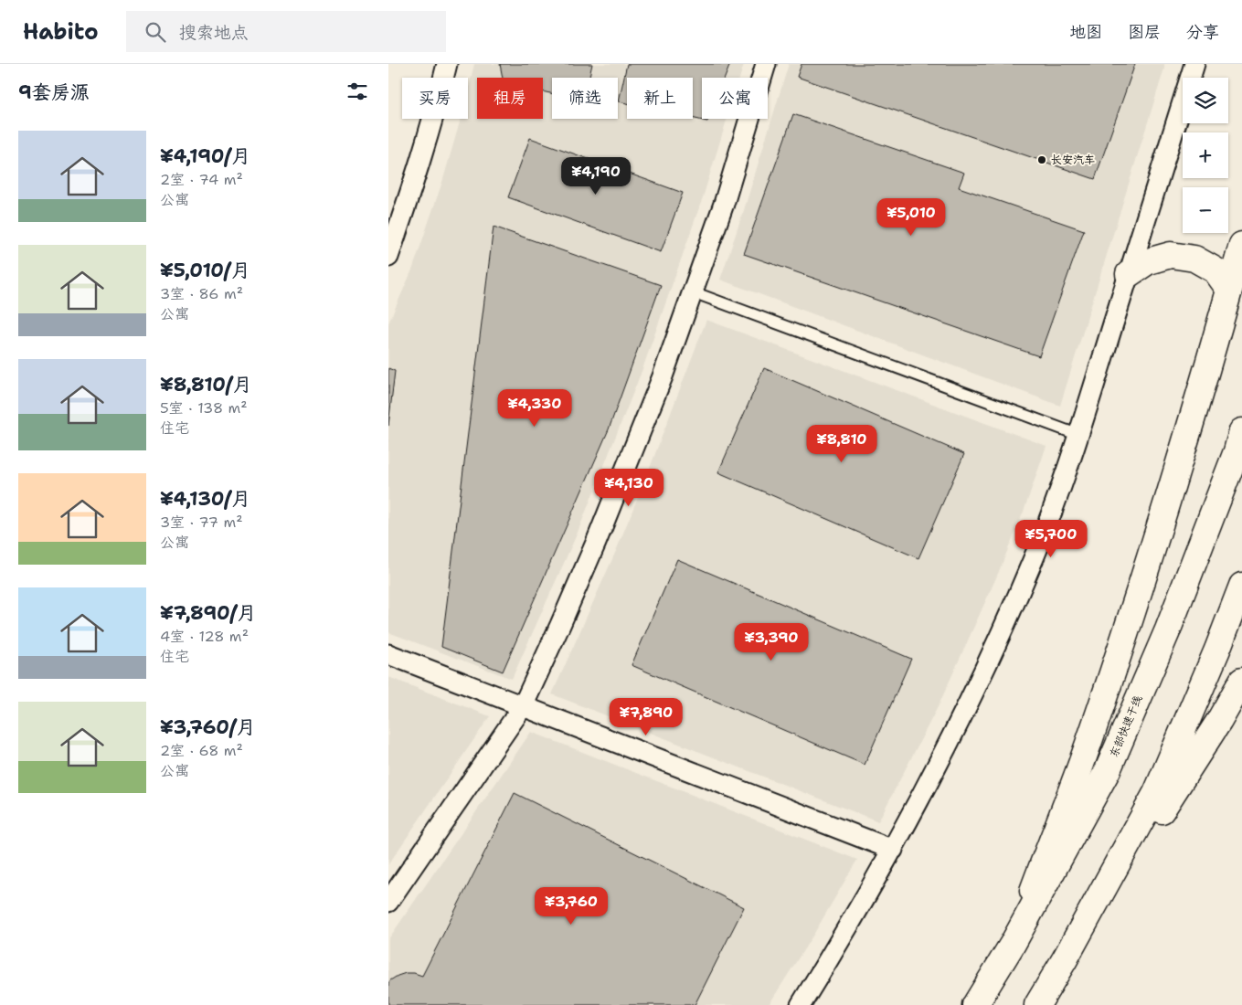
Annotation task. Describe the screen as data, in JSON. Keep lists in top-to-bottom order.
{
  "streets": {
    "main road": ["东部快速干线"]
  },
  "places": ["长安汽车"],
  "page": {
    "header": "Habito",
    "search": "搜索地点",
    "nav": ["地图", "图层", "分享"],
    "heading": "9套房源",
    "map_buttons": ["+", "−"],
    "chip": [
      "买房",
      "租房",
      "筛选",
      "新上",
      "公寓"
    ],
    "list": [
      {
        "name": "¥4,190/月",
        "note": "2室 · 74 m² · 公寓"
      },
      {
        "name": "¥5,010/月",
        "note": "3室 · 86 m² · 公寓"
      },
      {
        "name": "¥8,810/月",
        "note": "5室 · 138 m² · 住宅"
      },
      {
        "name": "¥4,130/月",
        "note": "3室 · 77 m² · 公寓"
      },
      {
        "name": "¥7,890/月",
        "note": "4室 · 128 m² · 住宅"
      },
      {
        "name": "¥3,760/月",
        "note": "2室 · 68 m² · 公寓"
      }
    ],
    "price": [
      "¥4,190",
      "¥5,010",
      "¥4,330",
      "¥8,810",
      "¥4,130",
      "¥5,700",
      "¥3,390",
      "¥7,890",
      "¥3,760"
    ]
  }
}
